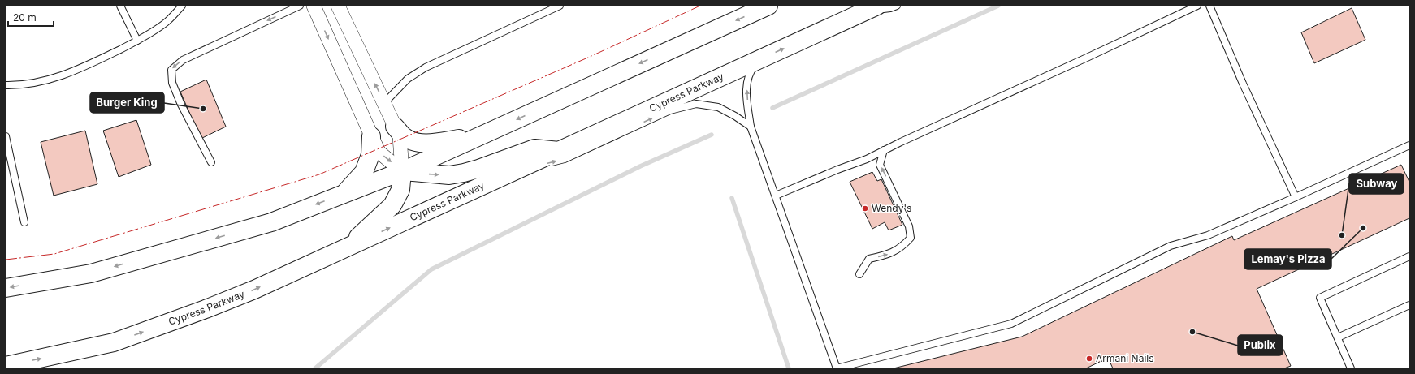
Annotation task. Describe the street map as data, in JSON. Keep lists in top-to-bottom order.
{
  "streets": {
    "main road": ["Cypress Parkway"]
  },
  "places": [
    "Burger King",
    "Wendy's",
    "Lemay's Pizza",
    "Subway",
    "Publix",
    "Armani Nails"
  ],
  "scale_bar": "20 m"
}
